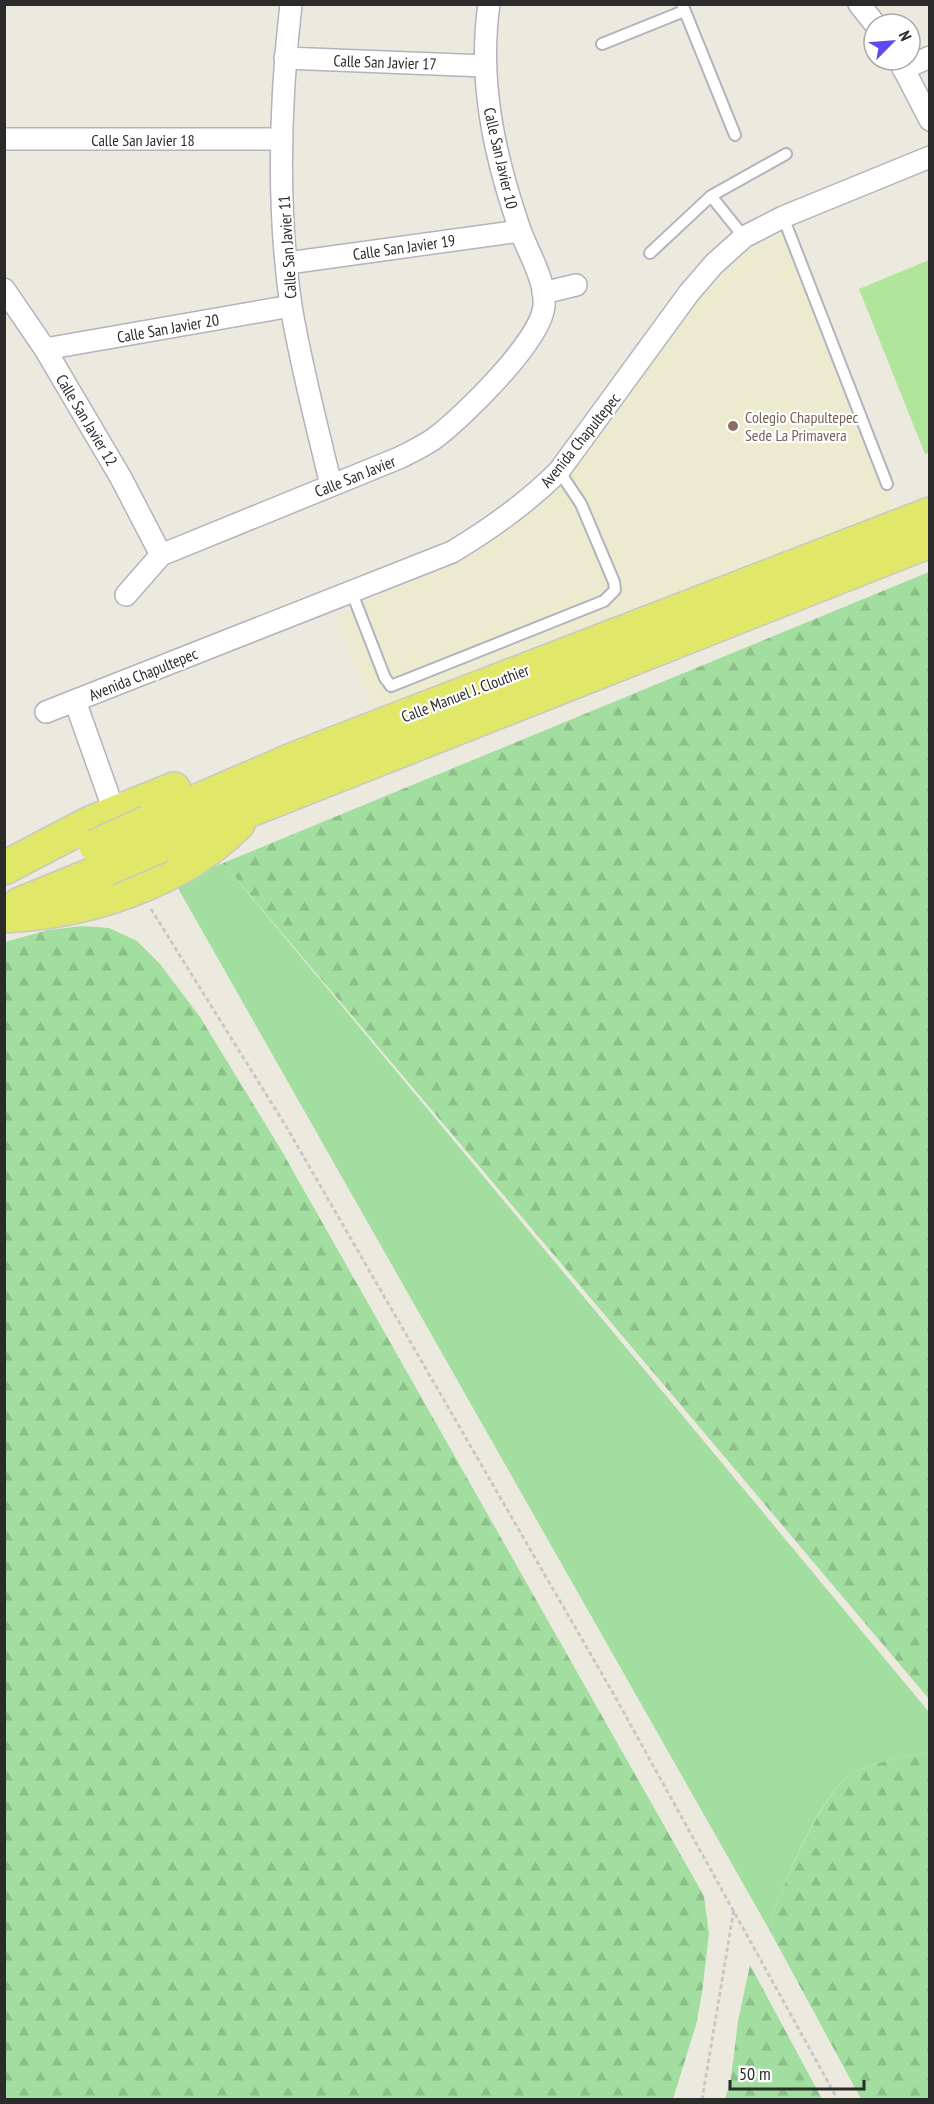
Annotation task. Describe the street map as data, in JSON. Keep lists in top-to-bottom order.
{
  "streets": {
    "main road": ["Calle Manuel J. Clouthier"],
    "street": [
      "Calle San Javier 17",
      "Calle San Javier 18",
      "Calle San Javier 10",
      "Calle San Javier 11",
      "Calle San Javier 19",
      "Calle San Javier 20",
      "Calle San Javier 12",
      "Avenida Chapultepec",
      "Calle San Javier"
    ]
  },
  "crossings": [
    ["Calle San Javier 17", "Calle San Javier 10"],
    ["Calle San Javier 17", "Calle San Javier 11"],
    ["Calle San Javier 18", "Calle San Javier 11"],
    ["Calle San Javier 10", "Calle San Javier 19"],
    ["Calle San Javier 10", "Calle San Javier"],
    ["Calle San Javier 11", "Calle San Javier 19"],
    ["Calle San Javier 11", "Calle San Javier 20"],
    ["Calle San Javier 11", "Calle San Javier"],
    ["Calle San Javier 20", "Calle San Javier 12"],
    ["Calle San Javier 12", "Calle San Javier"]
  ],
  "places": ["Colegio Chapultepec Sede La Primavera"],
  "scale_bar": "50 m",
  "north": "top right"
}
